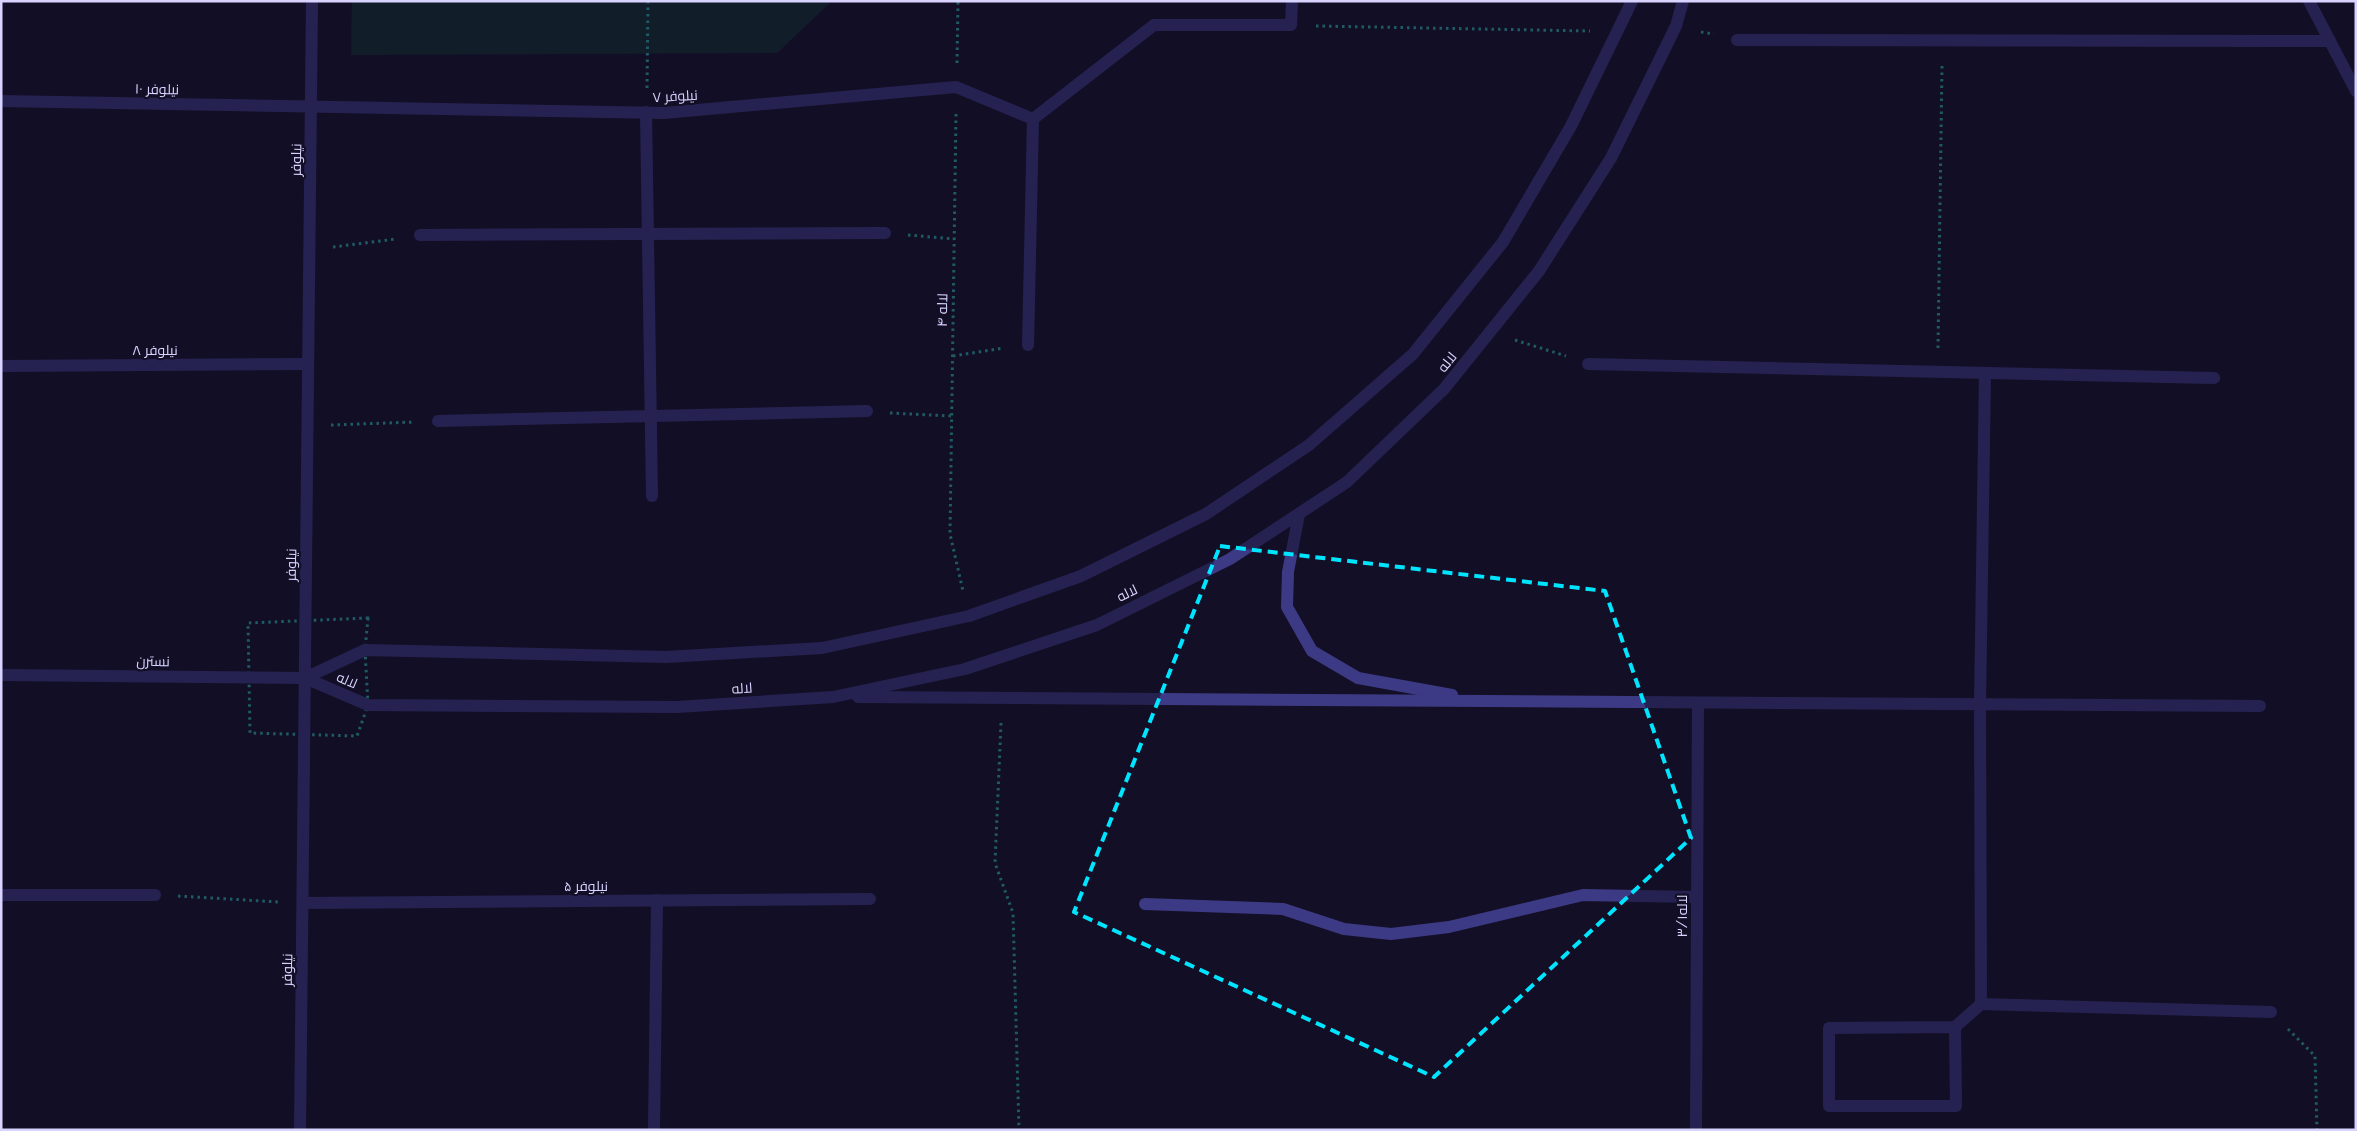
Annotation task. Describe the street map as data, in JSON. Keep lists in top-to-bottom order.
{
  "streets": {
    "street": [
      "نیلوفر ۱۰",
      "نیلوفر ۷",
      "نیلوفر",
      "نیلوفر ۸",
      "لاله",
      "نسترن",
      "نیلوفر ۵",
      "لاله۳/۱"
    ],
    "path": ["لاله ۴"]
  },
  "crossings": [
    ["نیلوفر ۱۰", "نیلوفر ۷"],
    ["نیلوفر ۱۰", "نیلوفر"],
    ["نیلوفر ۷", "نیلوفر"],
    ["نیلوفر ۷", "لاله ۴"],
    ["نیلوفر", "نیلوفر ۸"],
    ["نیلوفر", "لاله"],
    ["نیلوفر", "نسترن"],
    ["نیلوفر", "نیلوفر ۵"],
    ["لاله ۴", "لاله"],
    ["لاله", "نسترن"]
  ]
}
